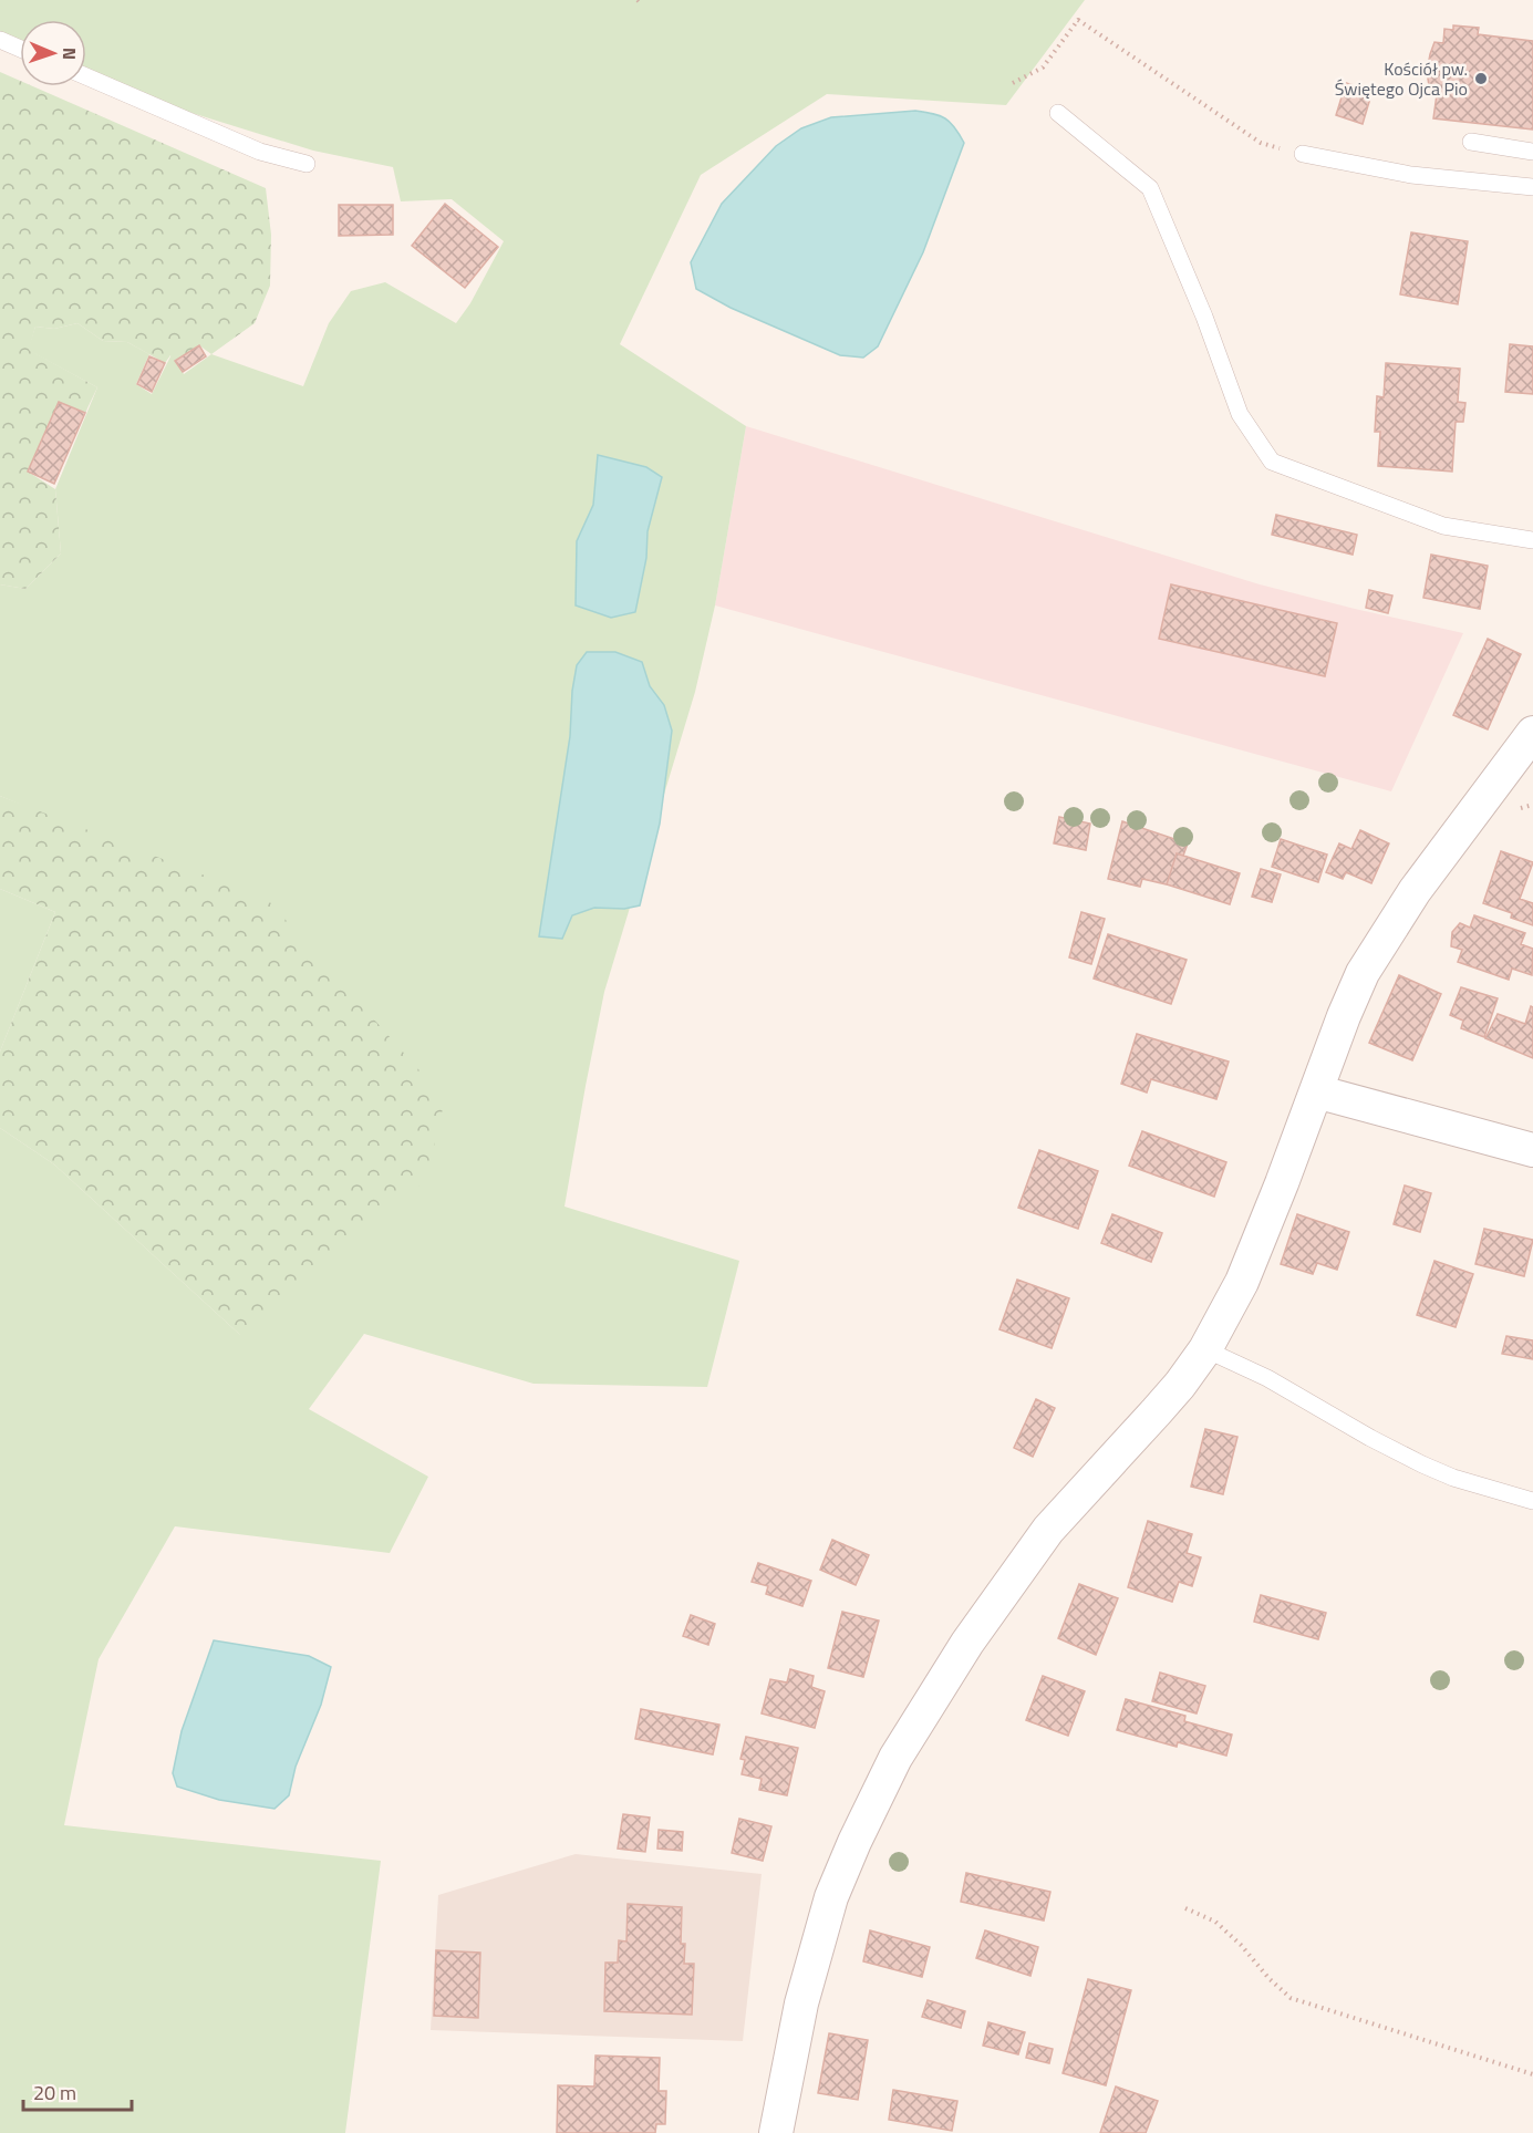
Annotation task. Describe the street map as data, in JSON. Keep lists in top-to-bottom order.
{
  "places": ["Kościół pw. Świętego Ojca Pio"],
  "scale_bar": "20 m",
  "north": "right"
}
